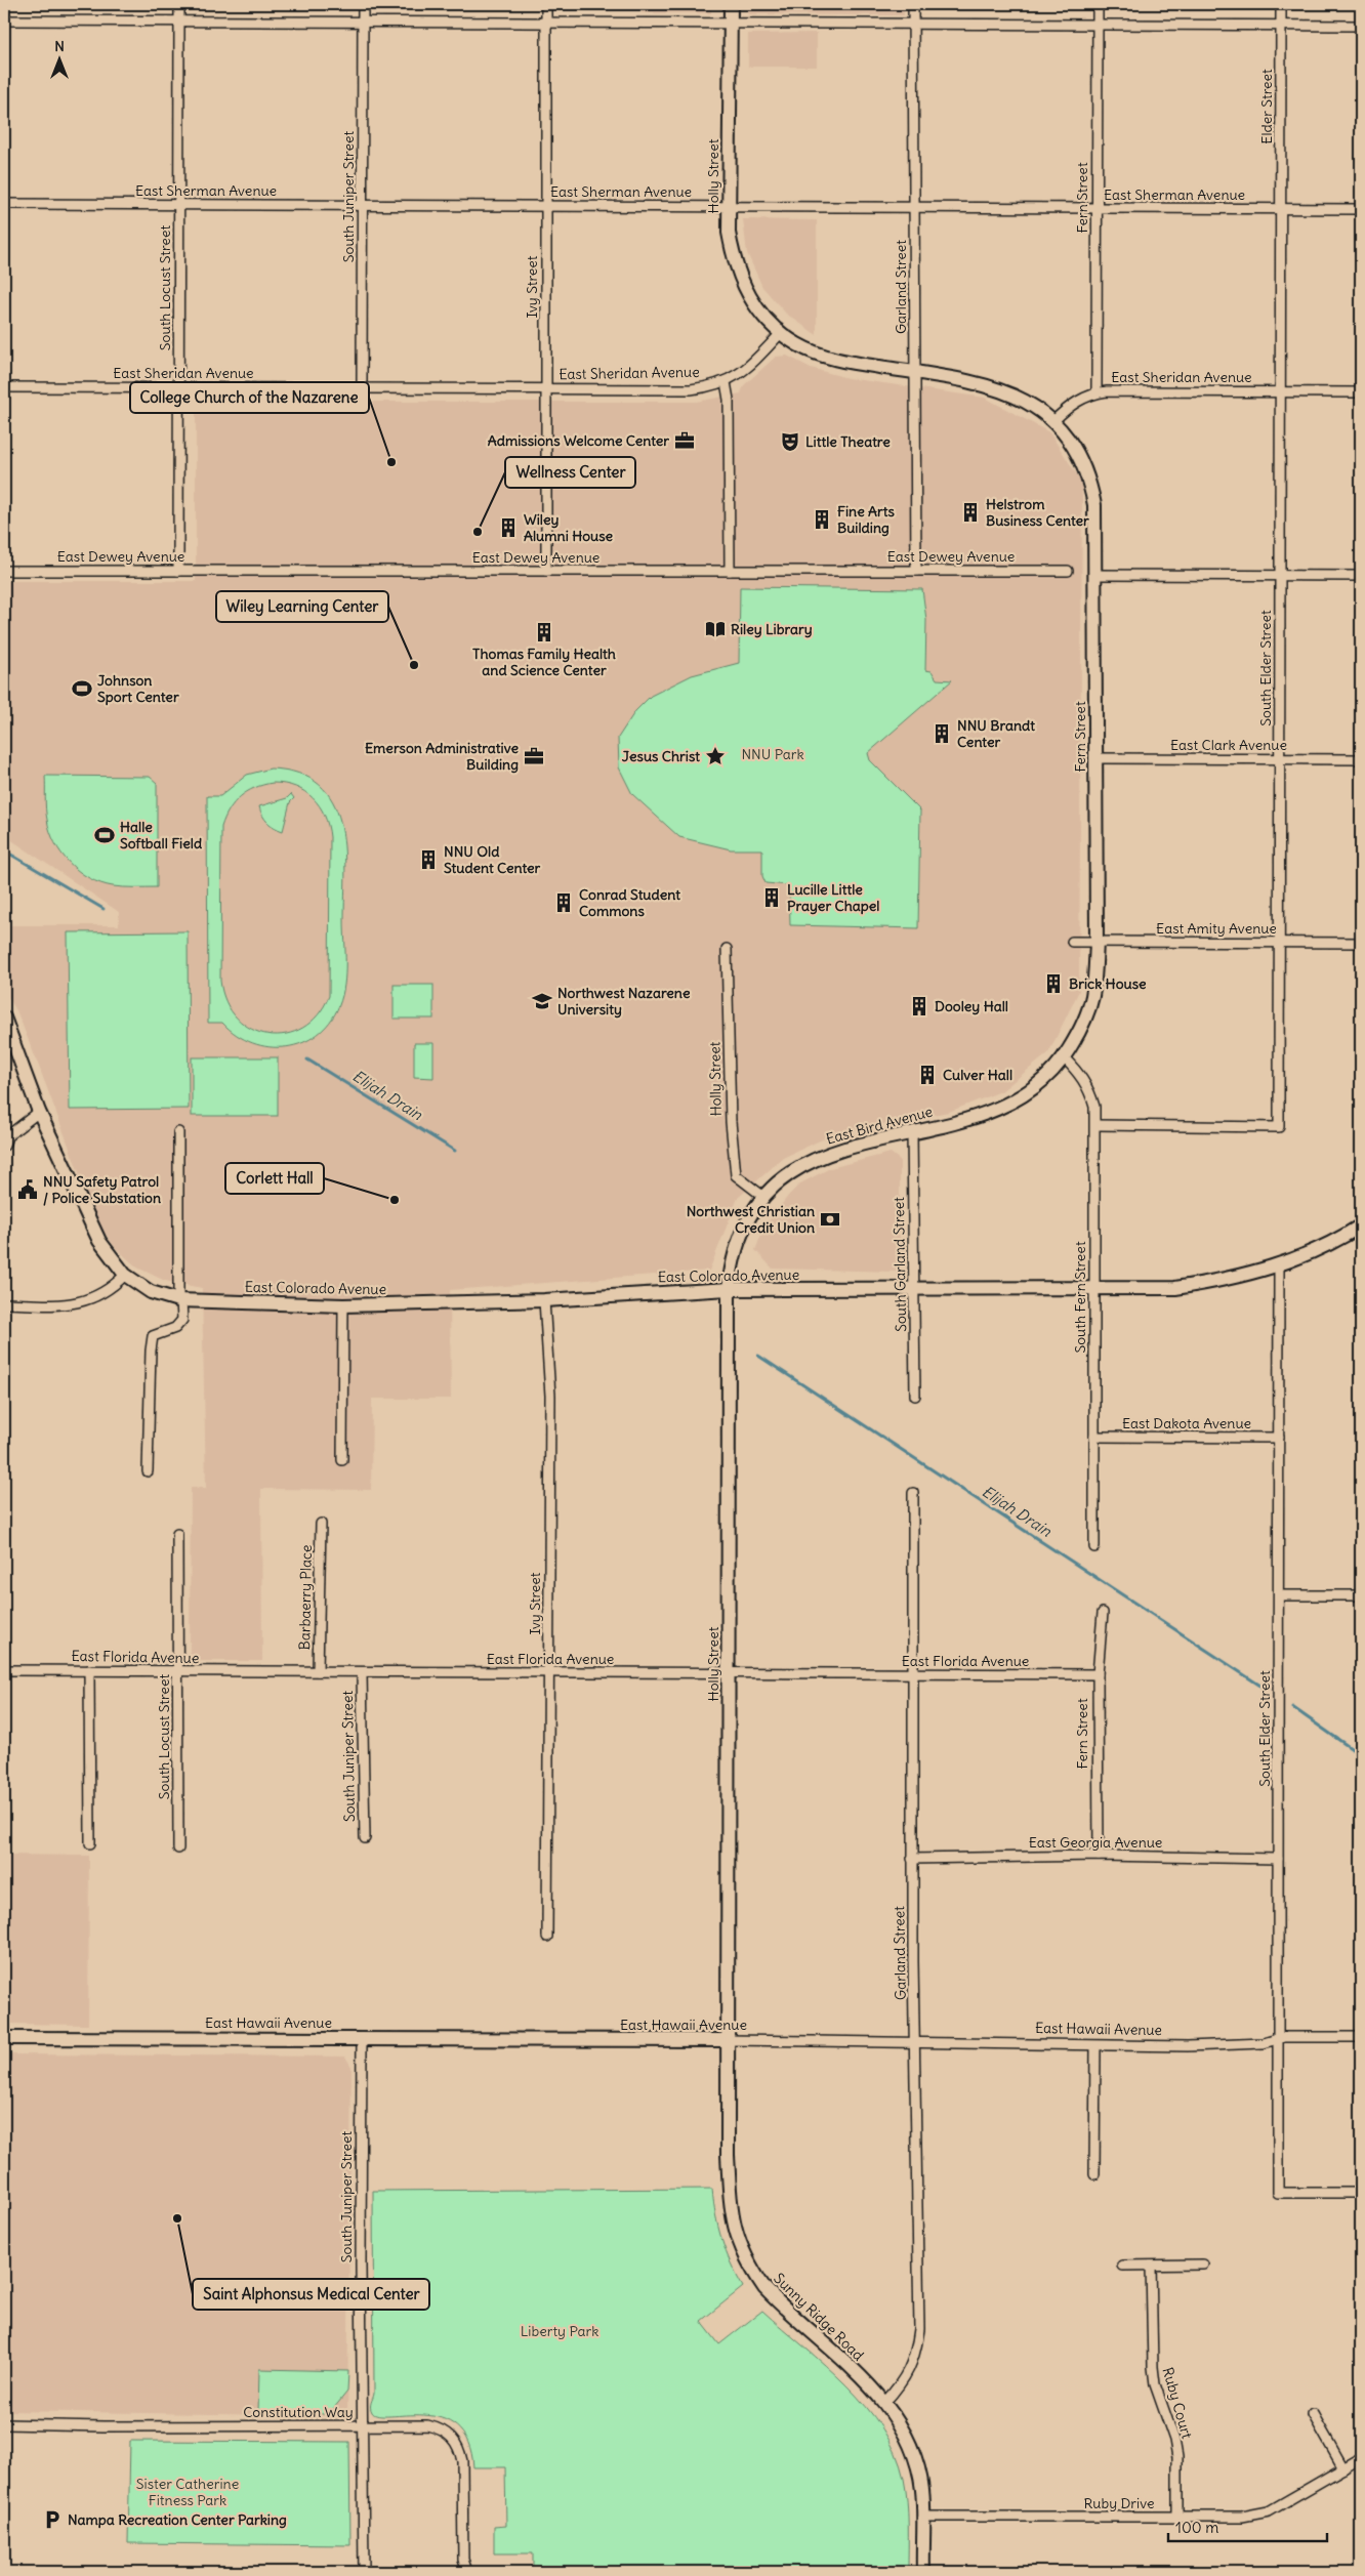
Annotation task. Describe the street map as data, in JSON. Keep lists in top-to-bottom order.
{
  "streets": {
    "street": [
      "Elder Street",
      "Holly Street",
      "East Sherman Avenue",
      "South Juniper Street",
      "Fern Street",
      "Ivy Street",
      "Garland Street",
      "South Locust Street",
      "East Sheridan Avenue",
      "East Dewey Avenue",
      "South Elder Street",
      "East Clark Avenue",
      "East Amity Avenue",
      "East Bird Avenue",
      "South Garland Street",
      "East Colorado Avenue",
      "South Fern Street",
      "East Dakota Avenue",
      "Barbaerry Place",
      "East Florida Avenue",
      "East Georgia Avenue",
      "East Hawaii Avenue",
      "Sunny Ridge Road",
      "Ruby Court",
      "Constitution Way",
      "Ruby Drive"
    ]
  },
  "crossings": [
    ["Elder Street", "East Sherman Avenue"],
    ["Elder Street", "South Elder Street"],
    ["Holly Street", "East Sherman Avenue"],
    ["Holly Street", "East Sheridan Avenue"],
    ["Holly Street", "East Bird Avenue"],
    ["Holly Street", "East Colorado Avenue"],
    ["Holly Street", "East Florida Avenue"],
    ["Holly Street", "East Hawaii Avenue"],
    ["Holly Street", "Sunny Ridge Road"],
    ["East Sherman Avenue", "South Juniper Street"],
    ["East Sherman Avenue", "Fern Street"],
    ["East Sherman Avenue", "Ivy Street"],
    ["East Sherman Avenue", "Garland Street"],
    ["East Sherman Avenue", "South Locust Street"],
    ["East Sherman Avenue", "South Elder Street"],
    ["South Juniper Street", "East Sheridan Avenue"],
    ["South Juniper Street", "East Florida Avenue"],
    ["South Juniper Street", "East Hawaii Avenue"],
    ["South Juniper Street", "Constitution Way"],
    ["Fern Street", "East Sheridan Avenue"],
    ["Fern Street", "East Clark Avenue"],
    ["Fern Street", "East Amity Avenue"],
    ["Fern Street", "East Bird Avenue"],
    ["Fern Street", "South Fern Street"],
    ["Fern Street", "East Florida Avenue"],
    ["Fern Street", "East Georgia Avenue"],
    ["Ivy Street", "East Sheridan Avenue"],
    ["Ivy Street", "East Dewey Avenue"],
    ["Ivy Street", "East Colorado Avenue"],
    ["Ivy Street", "East Florida Avenue"],
    ["Garland Street", "East Dewey Avenue"],
    ["Garland Street", "East Florida Avenue"],
    ["Garland Street", "East Georgia Avenue"],
    ["Garland Street", "East Hawaii Avenue"],
    ["Garland Street", "Sunny Ridge Road"],
    ["South Locust Street", "East Sheridan Avenue"],
    ["South Locust Street", "East Dewey Avenue"],
    ["South Locust Street", "East Florida Avenue"],
    ["East Sheridan Avenue", "South Elder Street"],
    ["South Elder Street", "East Clark Avenue"],
    ["South Elder Street", "East Amity Avenue"],
    ["South Elder Street", "East Colorado Avenue"],
    ["South Elder Street", "South Fern Street"],
    ["South Elder Street", "East Dakota Avenue"],
    ["South Elder Street", "East Georgia Avenue"],
    ["South Elder Street", "East Hawaii Avenue"],
    ["East Bird Avenue", "South Garland Street"],
    ["East Bird Avenue", "East Colorado Avenue"],
    ["East Bird Avenue", "South Fern Street"],
    ["South Garland Street", "East Colorado Avenue"],
    ["East Colorado Avenue", "South Fern Street"],
    ["South Fern Street", "East Dakota Avenue"],
    ["Barbaerry Place", "East Florida Avenue"],
    ["East Hawaii Avenue", "Sunny Ridge Road"],
    ["Sunny Ridge Road", "Ruby Drive"],
    ["Ruby Court", "Ruby Drive"]
  ],
  "water": ["Elijah Drain"],
  "parks": ["NNU Park", "Liberty Park", "Sister Catherine Fitness Park"],
  "places": {
    "office": ["Admissions Welcome Center", "Emerson Administrative Building"],
    "theatre": ["Little Theatre"],
    "other": [
      "College Church of the Nazarene",
      "Wellness Center",
      "Wiley Learning Center",
      "Corlett Hall",
      "Saint Alphonsus Medical Center"
    ],
    "building": [
      "Helstrom Business Center",
      "Fine Arts Building",
      "Wiley Alumni House",
      "Thomas Family Health and Science Center",
      "NNU Brandt Center",
      "NNU Old Student Center",
      "Lucille Little Prayer Chapel",
      "Conrad Student Commons",
      "Brick House",
      "Dooley Hall",
      "Culver Hall"
    ],
    "library": ["Riley Library"],
    "sports": ["Johnson Sport Center", "Halle Softball Field"],
    "place": ["Jesus Christ"],
    "school or university": ["Northwest Nazarene University"],
    "public building": ["NNU Safety Patrol / Police Substation"],
    "bank": ["Northwest Christian Credit Union"],
    "parking": ["Nampa Recreation Center Parking"]
  },
  "scale_bar": "100 m",
  "north": "top"
}
